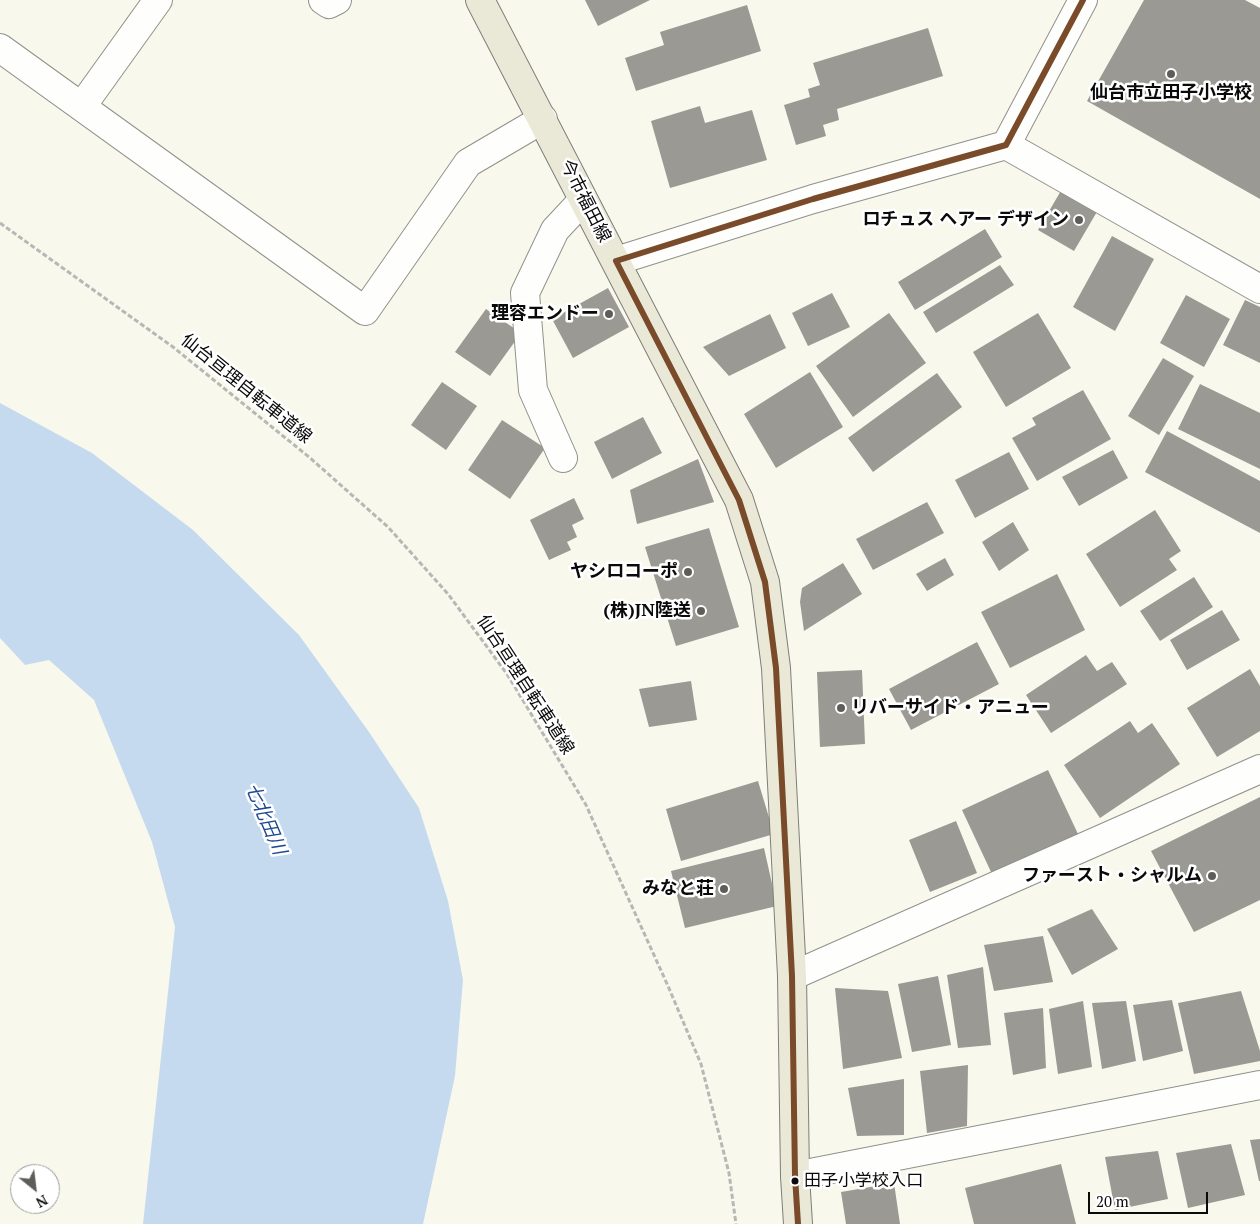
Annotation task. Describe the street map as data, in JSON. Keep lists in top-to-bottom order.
{
  "streets": {
    "main road": ["今市福田線"],
    "path": ["仙台亘理自転車道線"]
  },
  "water": ["七北田川"],
  "places": [
    "仙台市立田子小学校",
    "ロチュス ヘアー デザイン",
    "理容エンドー",
    "ヤシロコーポ",
    "(株)JN陸送",
    "リバーサイド・アニュー",
    "ファースト・シャルム",
    "みなと荘",
    "田子小学校入口"
  ],
  "scale_bar": "20 m",
  "north": "bottom right"
}
